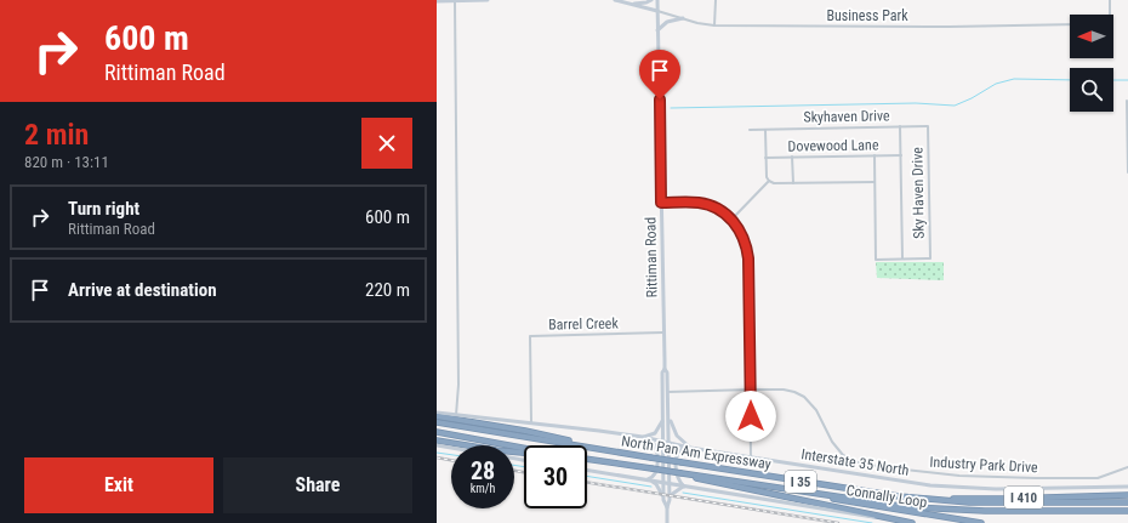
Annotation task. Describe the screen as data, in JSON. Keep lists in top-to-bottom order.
{
  "streets": {
    "highway": [
      "North Pan Am Expressway",
      "I 35",
      "Connally Loop",
      "I 410"
    ],
    "main road": ["Rittiman Road", "Interstate 35 North"],
    "street": [
      "Business Park",
      "Skyhaven Drive",
      "Dovewood Lane",
      "Sky Haven Drive",
      "Barrel Creek",
      "Industry Park Drive"
    ]
  },
  "crossings": [
    ["Business Park", "Rittiman Road"],
    ["Skyhaven Drive", "Sky Haven Drive"],
    ["Rittiman Road", "Barrel Creek"],
    ["Rittiman Road", "Interstate 35 North"],
    ["Rittiman Road", "Industry Park Drive"],
    ["Barrel Creek", "Interstate 35 North"],
    ["North Pan Am Expressway", "Connally Loop"]
  ],
  "north": "left",
  "page": {
    "turn": ["600 m", "Rittiman Road"],
    "heading": ["2 min", "820 m · 13:11"],
    "list": [
      {
        "name": "Turn right",
        "note": "Rittiman Road",
        "value": "600 m"
      },
      {
        "name": "Arrive at destination",
        "value": "220 m"
      }
    ],
    "speed": "28 km/h",
    "limit": "30",
    "buttons": ["Exit", "Share"]
  }
}
